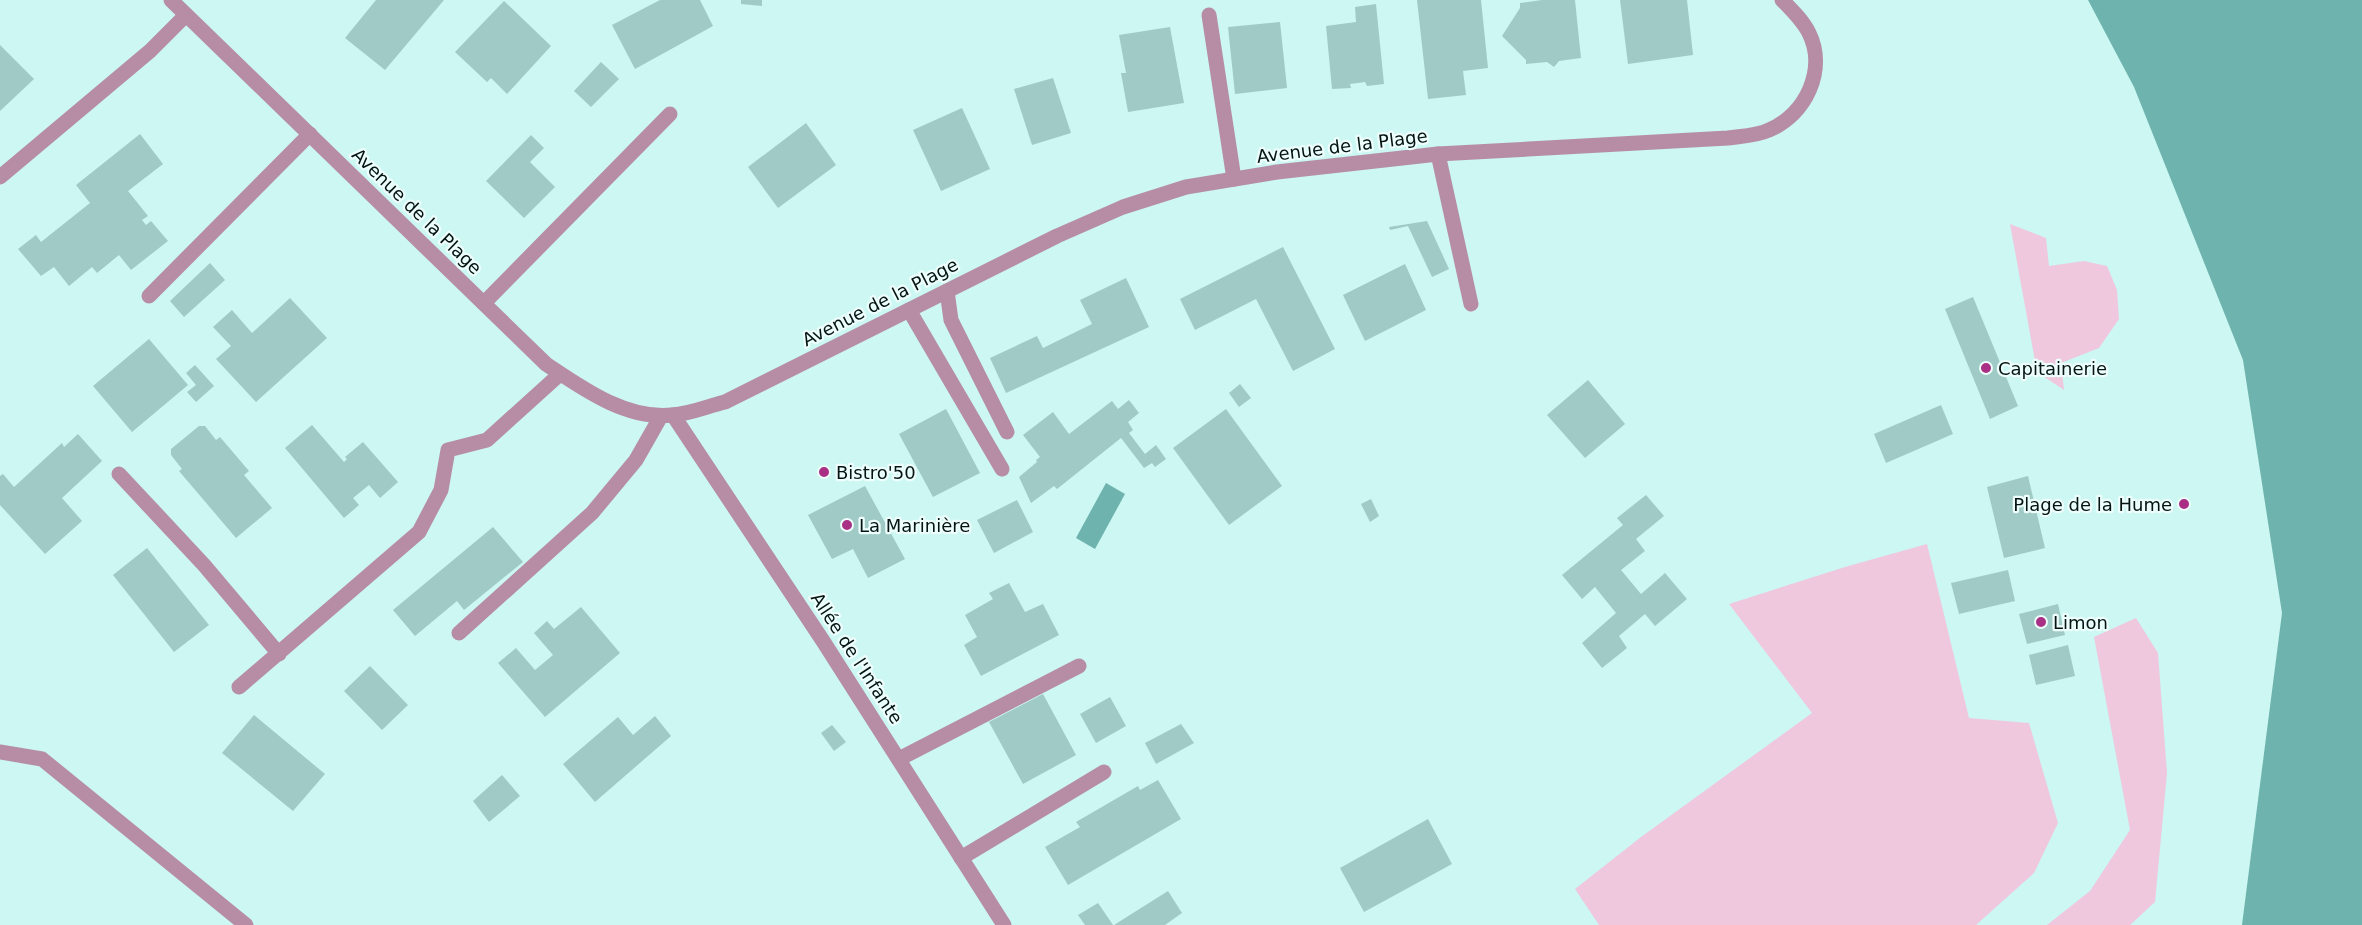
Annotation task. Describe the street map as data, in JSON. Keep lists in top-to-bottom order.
{
  "streets": {
    "street": ["Avenue de la Plage", "Allée de l'Infante"]
  },
  "crossings": [
    ["Avenue de la Plage", "Allée de l'Infante"]
  ],
  "places": [
    "Capitainerie",
    "Bistro'50",
    "Plage de la Hume",
    "La Marinière",
    "Limon"
  ]
}
